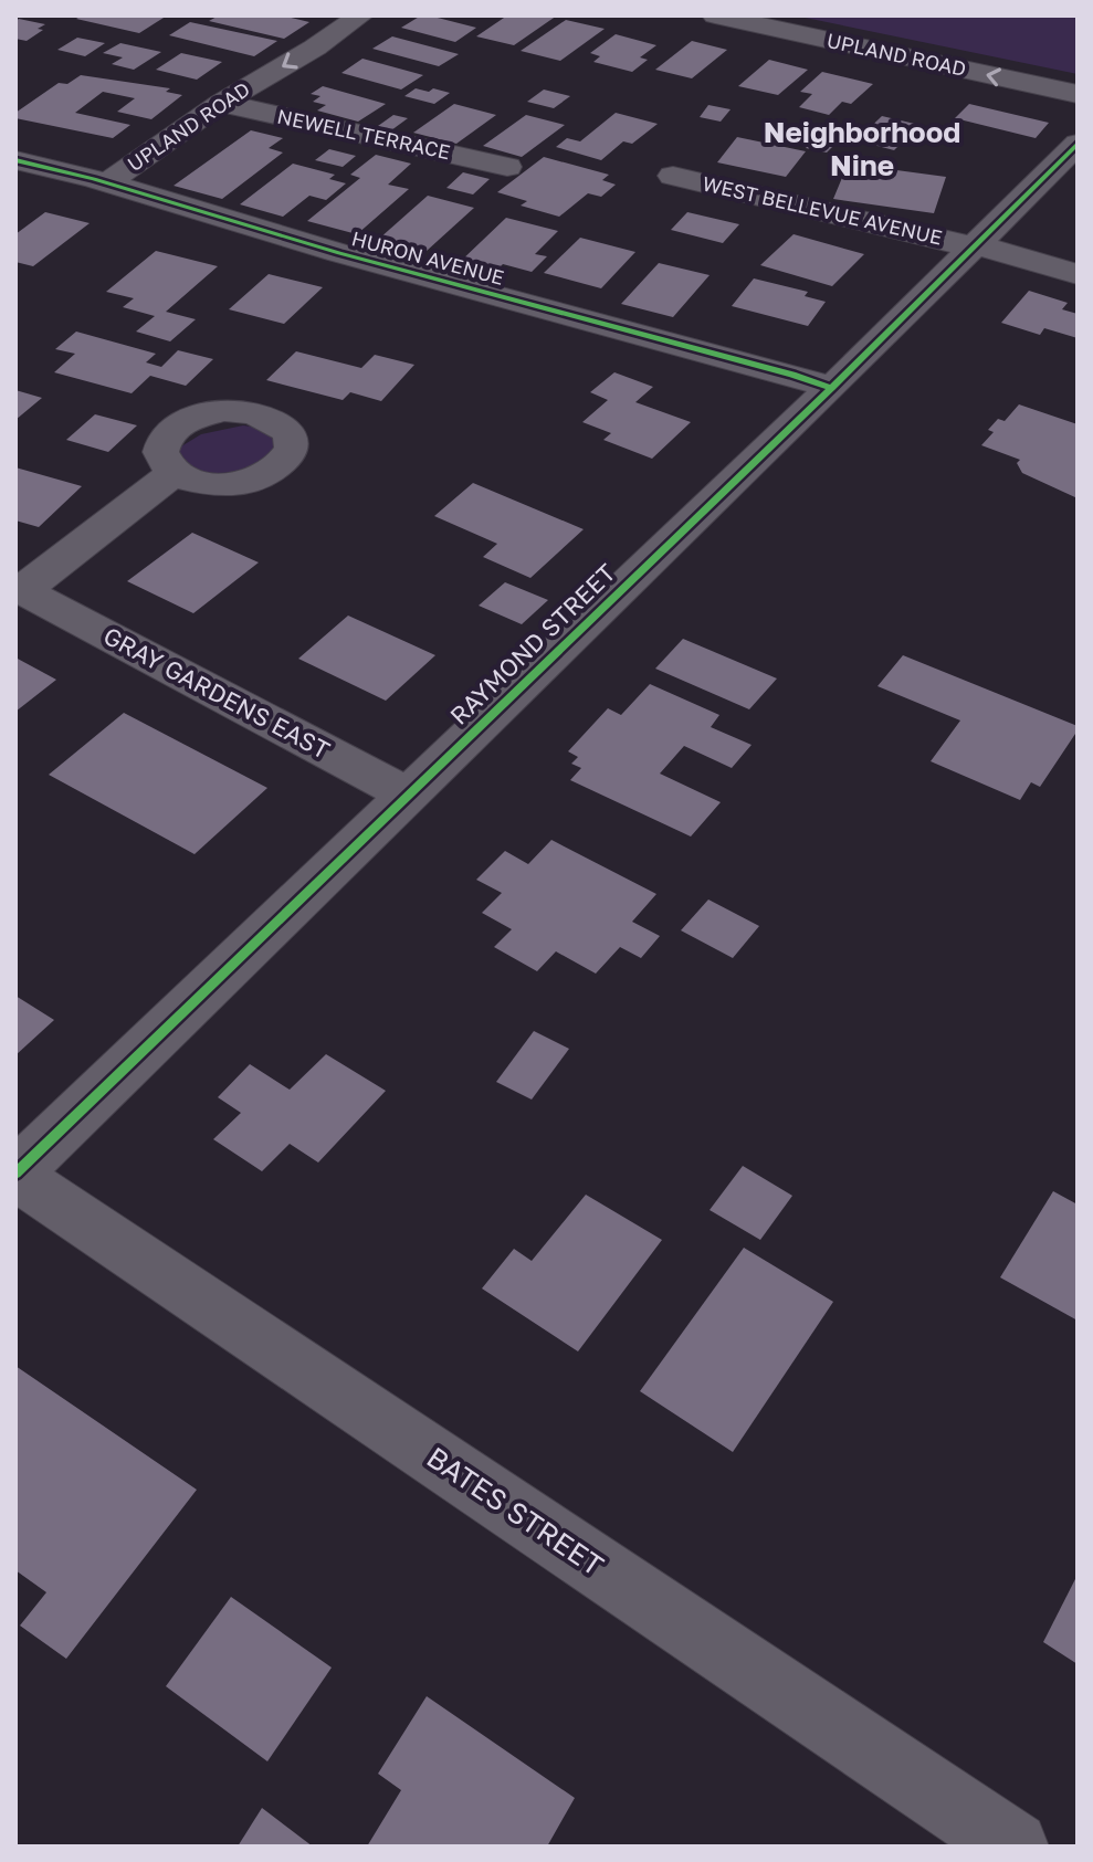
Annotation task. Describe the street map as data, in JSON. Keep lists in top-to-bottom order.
{
  "streets": {
    "street": [
      "UPLAND ROAD",
      "NEWELL TERRACE",
      "WEST BELLEVUE AVENUE",
      "HURON AVENUE",
      "RAYMOND STREET",
      "GRAY GARDENS EAST",
      "BATES STREET"
    ]
  },
  "crossings": [
    ["UPLAND ROAD", "NEWELL TERRACE"],
    ["UPLAND ROAD", "HURON AVENUE"],
    ["WEST BELLEVUE AVENUE", "RAYMOND STREET"],
    ["HURON AVENUE", "RAYMOND STREET"],
    ["RAYMOND STREET", "GRAY GARDENS EAST"],
    ["RAYMOND STREET", "BATES STREET"]
  ],
  "one_way": ["UPLAND ROAD"],
  "districts": ["Neighborhood Nine"]
}
